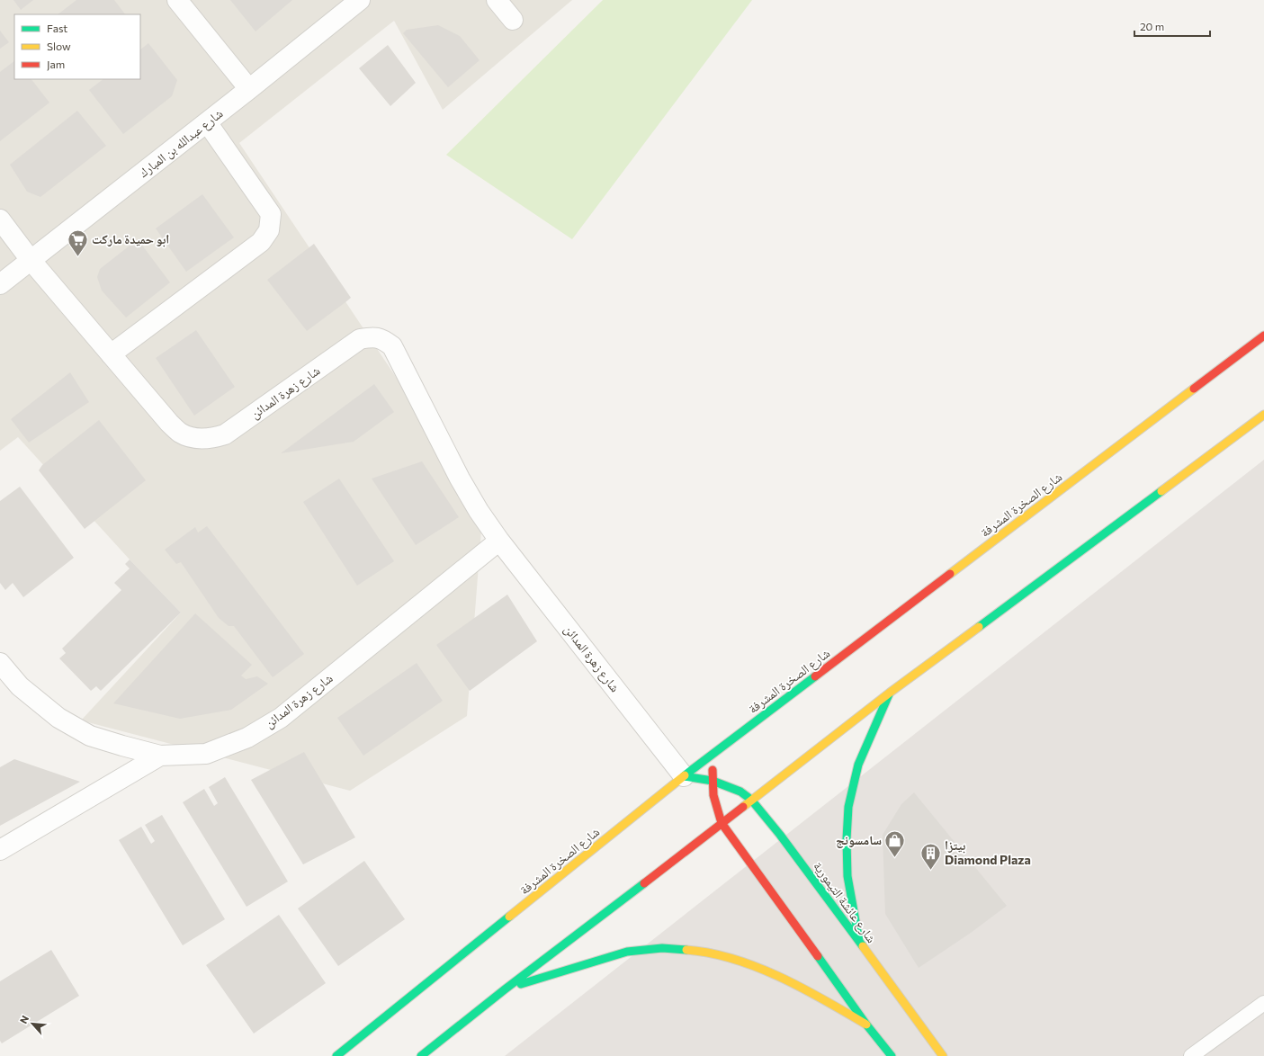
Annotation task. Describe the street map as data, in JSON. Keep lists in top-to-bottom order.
{
  "streets": {
    "main road": ["شارع الصخرة المشرفة", "شارع عائشة التيمورية"],
    "street": ["شارع عبدالله بن المبارك", "شارع زهرة المدائن"]
  },
  "crossings": [
    ["شارع عبدالله بن المبارك", "شارع زهرة المدائن"],
    ["شارع زهرة المدائن", "شارع الصخرة المشرفة"],
    ["شارع زهرة المدائن", "شارع عائشة التيمورية"],
    ["شارع الصخرة المشرفة", "شارع عائشة التيمورية"]
  ],
  "places": {
    "supermarket": ["ابو حميدة ماركت"],
    "shop": ["سامسونج"],
    "building": ["بيتزا Diamond Plaza"]
  },
  "legend": ["Fast", "Slow", "Jam"],
  "scale_bar": "20 m",
  "north": "top left"
}
